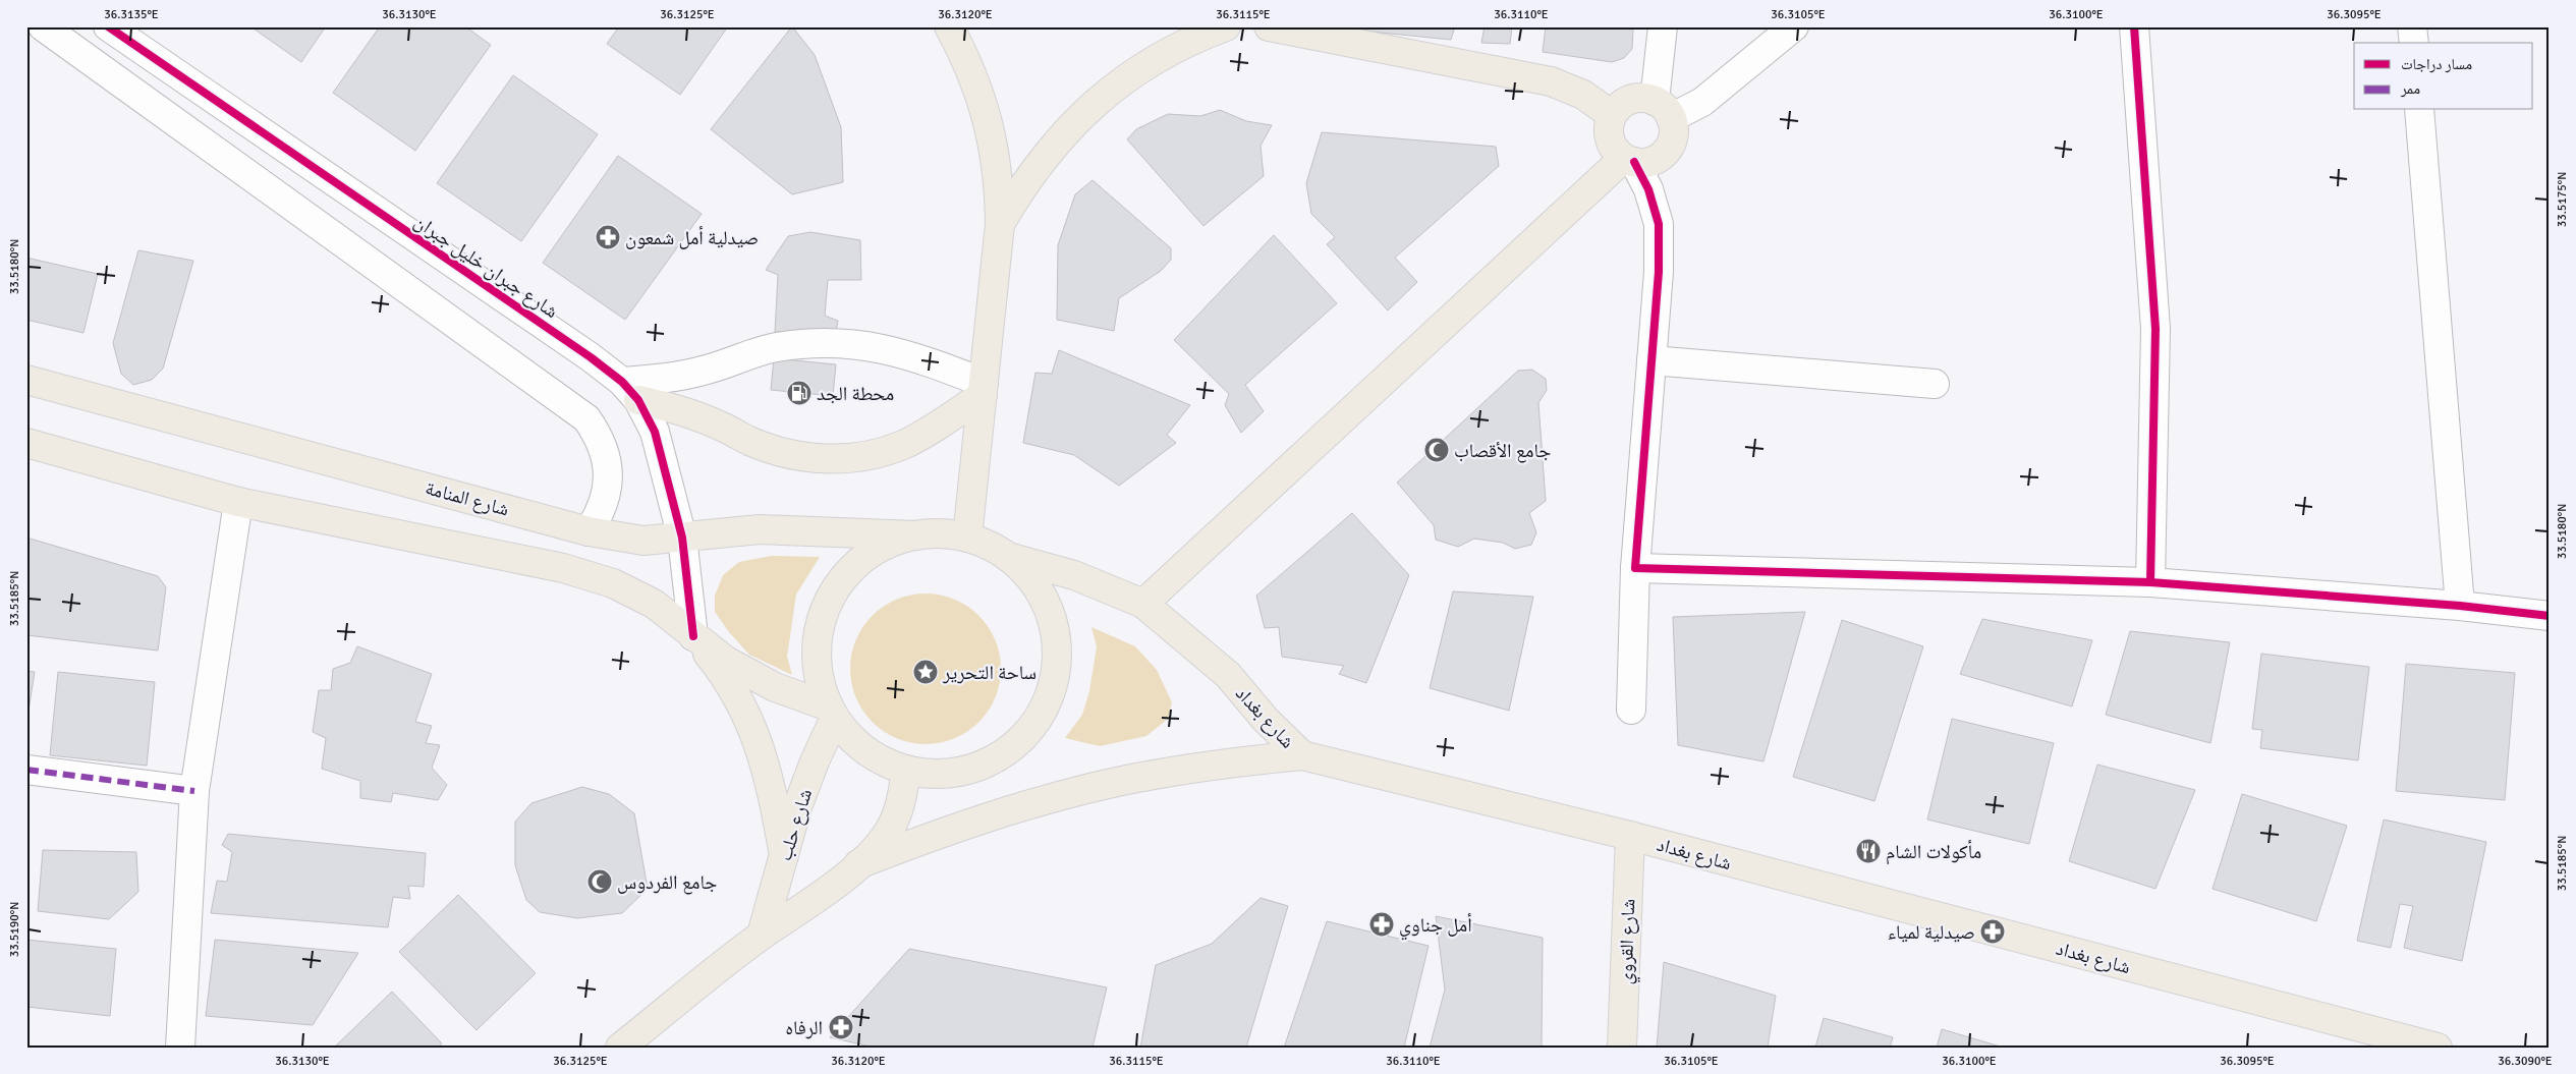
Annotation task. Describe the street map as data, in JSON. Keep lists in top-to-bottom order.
{
  "streets": {
    "main road": [
      "شارع المنامة",
      "شارع بغداد",
      "شارع حلب",
      "شارع القروي"
    ],
    "street": ["شارع جبران خليل جبران"]
  },
  "crossings": [
    ["شارع جبران خليل جبران", "شارع المنامة"],
    ["شارع بغداد", "شارع القروي"]
  ],
  "places": {
    "pharmacy": [
      "صيدلية أمل شمعون",
      "أمل جناوي",
      "صيدلية لمياء",
      "الرفاه"
    ],
    "fuel station": ["محطة الجد"],
    "mosque": ["جامع الأقصاب", "جامع الفردوس"],
    "place": ["ساحة التحرير"],
    "restaurant": ["مأكولات الشام"]
  },
  "legend": ["مسار دراجات", "ممر"],
  "coordinates": [
    "36.3135°E",
    "36.3130°E",
    "36.3125°E",
    "36.3120°E",
    "36.3115°E",
    "36.3110°E",
    "36.3105°E",
    "36.3100°E",
    "36.3095°E",
    "33.5175°N",
    "33.5180°N",
    "33.5185°N",
    "33.5190°N",
    "36.3090°E"
  ]
}
